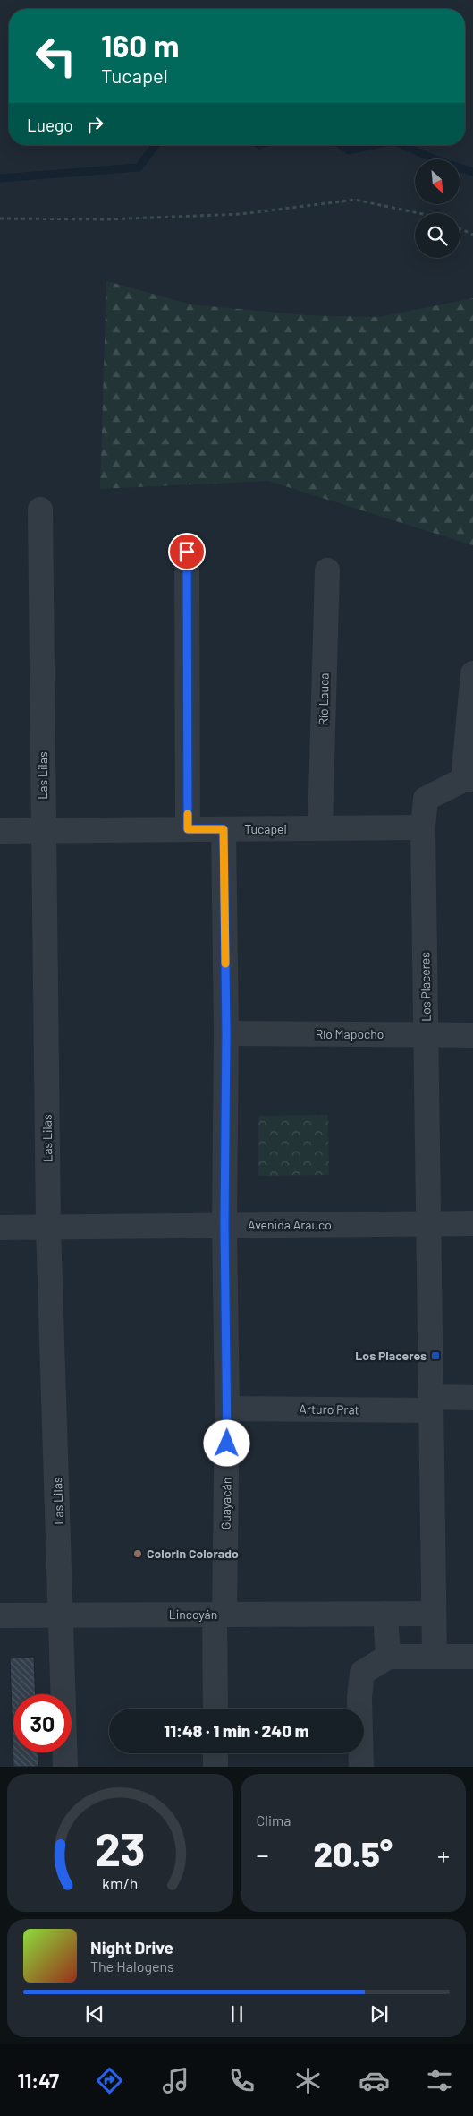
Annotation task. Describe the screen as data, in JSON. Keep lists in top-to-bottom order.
{
  "streets": {
    "street": [
      "Río Lauca",
      "Las Lilas",
      "Tucapel",
      "Los Placeres",
      "Río Mapocho",
      "Avenida Arauco",
      "Arturo Prat",
      "Guayacán",
      "Lincoyán"
    ]
  },
  "crossings": [
    ["Río Lauca", "Tucapel"],
    ["Las Lilas", "Tucapel"],
    ["Las Lilas", "Avenida Arauco"],
    ["Las Lilas", "Lincoyán"],
    ["Tucapel", "Los Placeres"],
    ["Tucapel", "Guayacán"],
    ["Los Placeres", "Río Mapocho"],
    ["Los Placeres", "Avenida Arauco"],
    ["Los Placeres", "Arturo Prat"],
    ["Los Placeres", "Lincoyán"],
    ["Río Mapocho", "Guayacán"],
    ["Avenida Arauco", "Guayacán"],
    ["Arturo Prat", "Guayacán"],
    ["Guayacán", "Lincoyán"]
  ],
  "places": {
    "transit": ["Los Placeres"],
    "other": ["Colorin Colorado"]
  },
  "north": "bottom right",
  "page": {
    "turn": ["160 m", "Tucapel"],
    "then": "Luego",
    "limit": "30",
    "trip": "11:48 · 1 min · 240 m",
    "tile": "Clima",
    "heat": ["−", "20.5°", "+"],
    "song": ["Night Drive", "The Halogens"],
    "tabs": "11:47",
    "gauge": ["23", "km/h"]
  }
}
